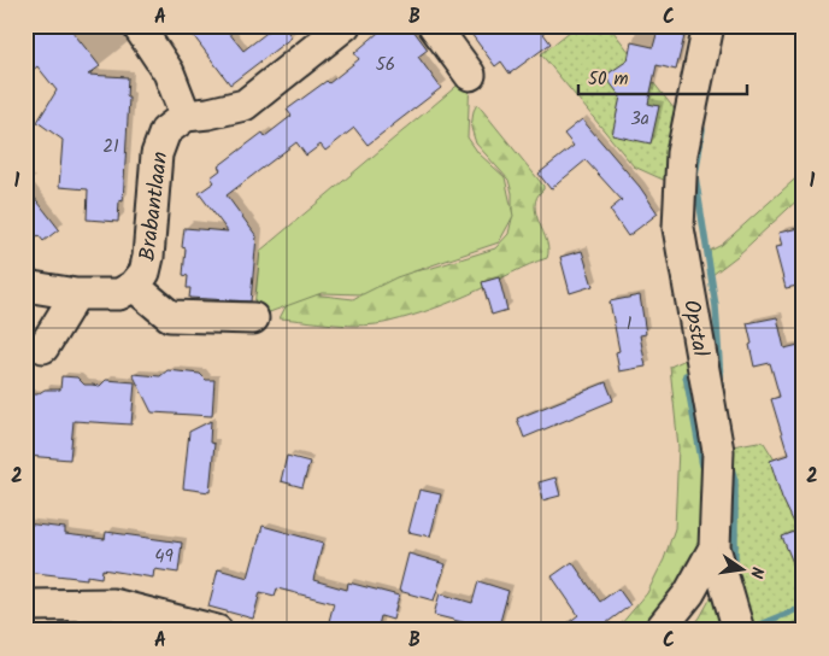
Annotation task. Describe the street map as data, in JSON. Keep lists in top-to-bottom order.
{
  "streets": {
    "street": ["Brabantlaan", "Opstal"]
  },
  "house_numbers": [
    "56",
    "3a",
    "21",
    "1",
    "49"
  ],
  "scale_bar": "50 m",
  "north": "right",
  "grid": {
    "columns": ["A", "B", "C"],
    "rows": ["1", "2"]
  }
}
